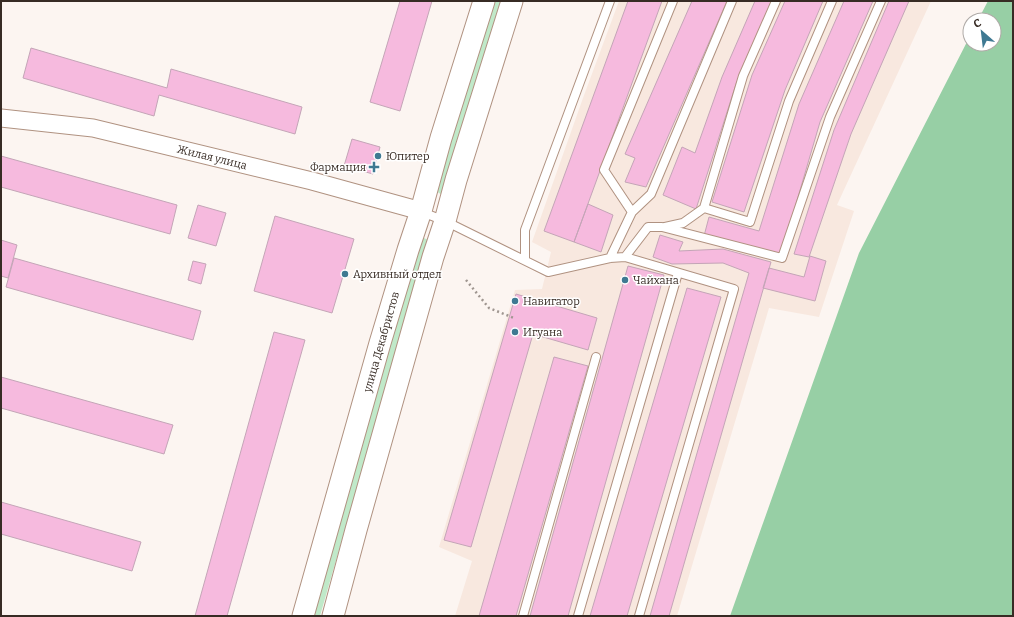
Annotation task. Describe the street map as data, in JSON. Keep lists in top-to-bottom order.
{
  "streets": {
    "street": ["Жилая улица", "улица Декабристов"]
  },
  "crossings": [
    ["Жилая улица", "улица Декабристов"]
  ],
  "places": {
    "other": [
      "Юпитер",
      "Архивный отдел",
      "Чайхана",
      "Навигатор",
      "Игуана"
    ],
    "health": ["Фармация"]
  },
  "north": "top left"
}
